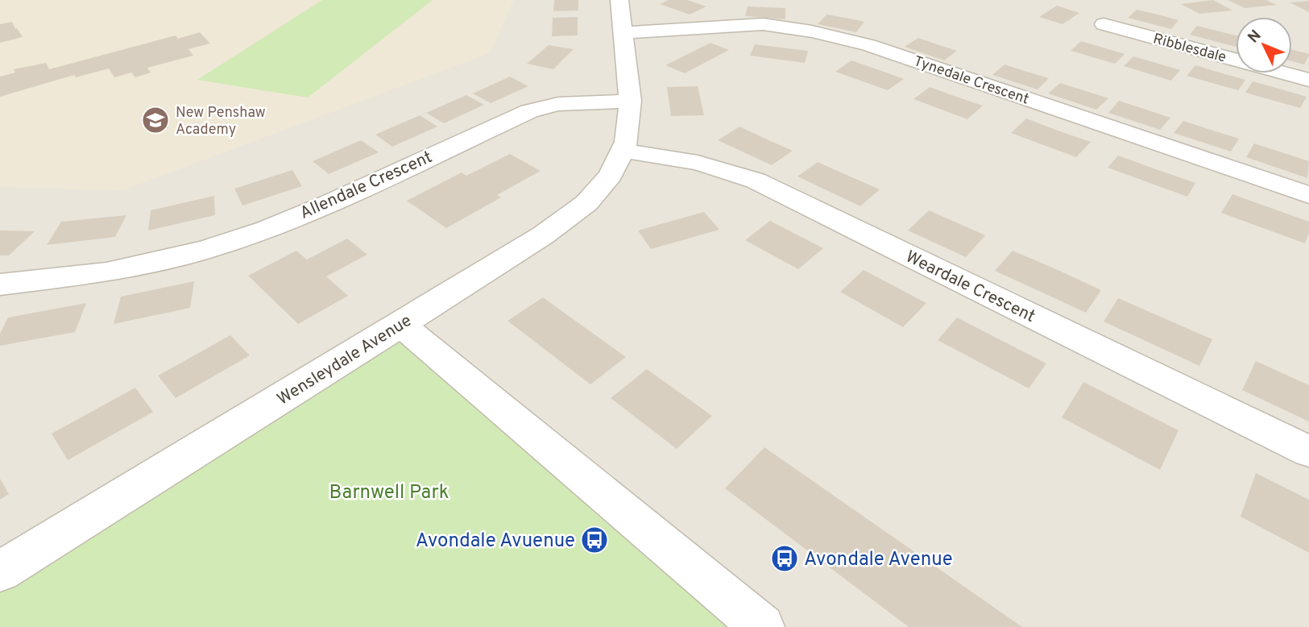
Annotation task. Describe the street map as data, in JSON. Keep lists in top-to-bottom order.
{
  "streets": {
    "street": [
      "Ribblesdale",
      "Tynedale Crescent",
      "Allendale Crescent",
      "Weardale Crescent",
      "Wensleydale Avenue"
    ]
  },
  "crossings": [
    ["Allendale Crescent", "Wensleydale Avenue"],
    ["Weardale Crescent", "Wensleydale Avenue"]
  ],
  "parks": ["Barnwell Park"],
  "places": {
    "school or university": ["New Penshaw Academy"],
    "bus stop": ["Avondale Avuenue", "Avondale Avenue"]
  },
  "north": "top left"
}
